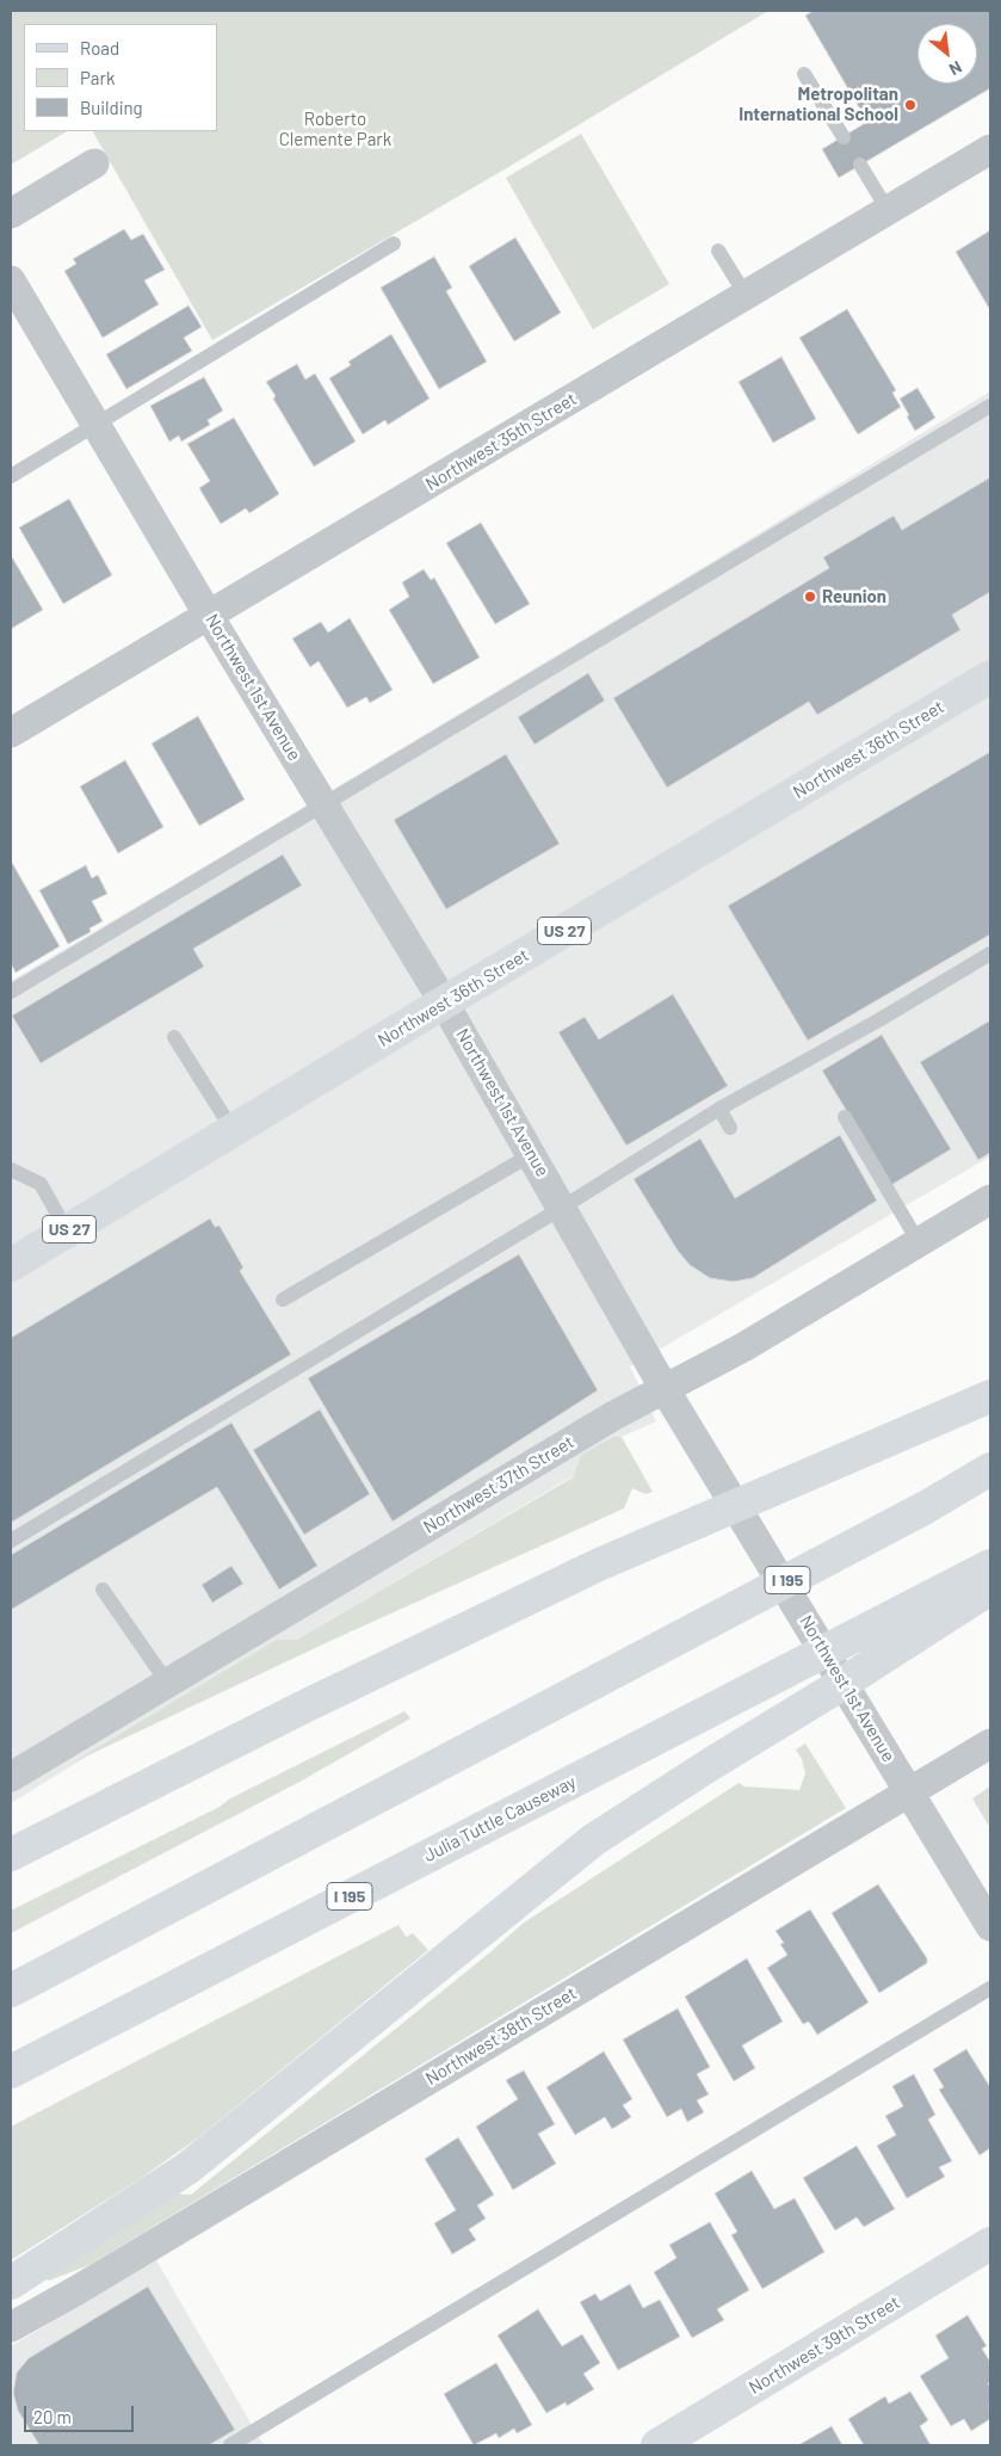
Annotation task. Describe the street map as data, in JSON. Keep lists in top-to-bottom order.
{
  "streets": {
    "main road": [
      "Northwest 36th Street",
      "US 27",
      "I 195",
      "Julia Tuttle Causeway",
      "Northwest 39th Street"
    ],
    "street": [
      "Northwest 35th Street",
      "Northwest 1st Avenue",
      "Northwest 37th Street",
      "Northwest 38th Street"
    ]
  },
  "crossings": [
    ["Northwest 35th Street", "Northwest 1st Avenue"],
    ["Northwest 1st Avenue", "Northwest 36th Street"],
    ["Northwest 1st Avenue", "Northwest 37th Street"],
    ["Northwest 1st Avenue", "Northwest 38th Street"]
  ],
  "parks": ["Roberto Clemente Park"],
  "places": ["Metropolitan International School", "Reunion"],
  "legend": ["Road", "Park", "Building"],
  "scale_bar": "20 m",
  "north": "bottom right"
}
